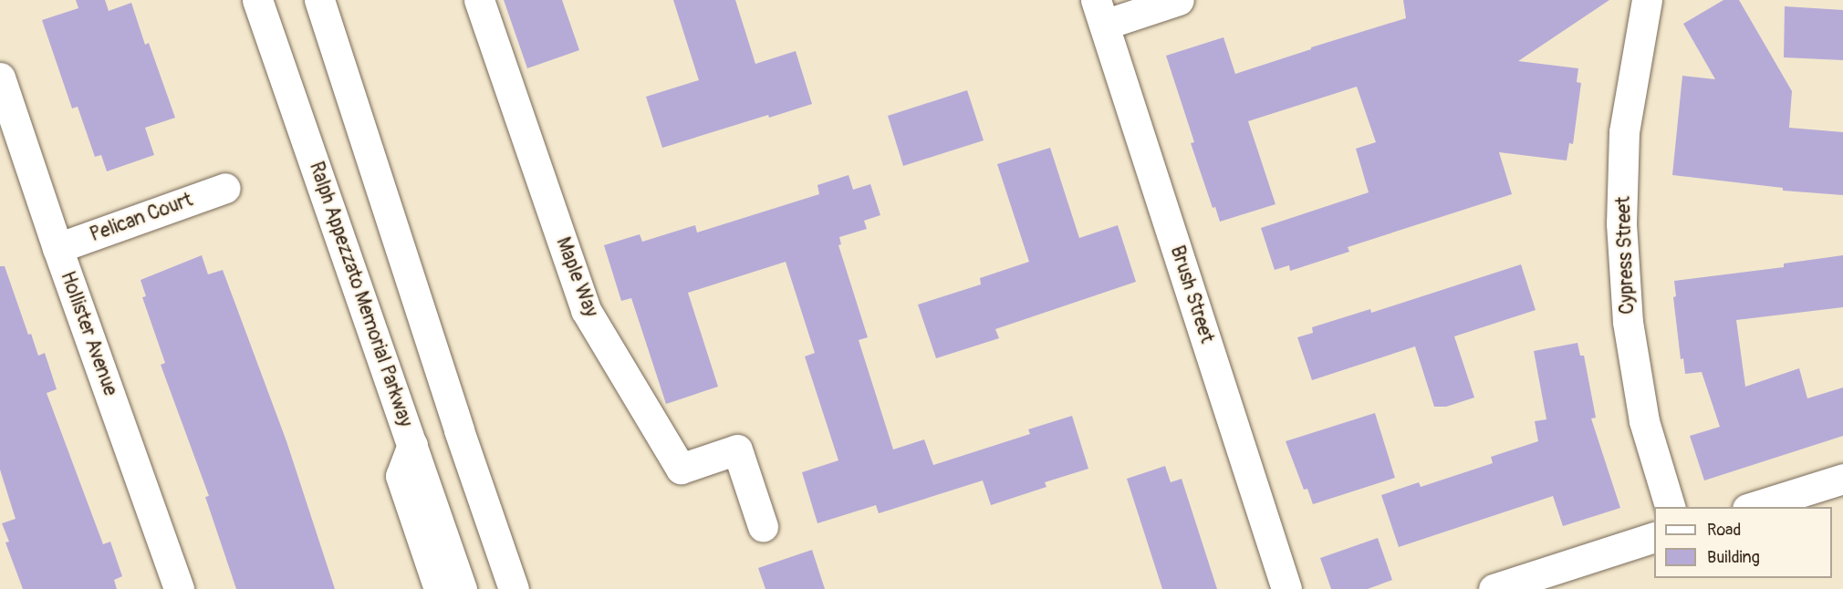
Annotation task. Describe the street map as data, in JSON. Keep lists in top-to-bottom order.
{
  "streets": {
    "street": [
      "Pelican Court",
      "Cypress Street",
      "Maple Way",
      "Ralph Appezzato Memorial Parkway",
      "Brush Street",
      "Hollister Avenue"
    ]
  },
  "crossings": [
    ["Pelican Court", "Hollister Avenue"]
  ],
  "legend": ["Road", "Building"]
}
